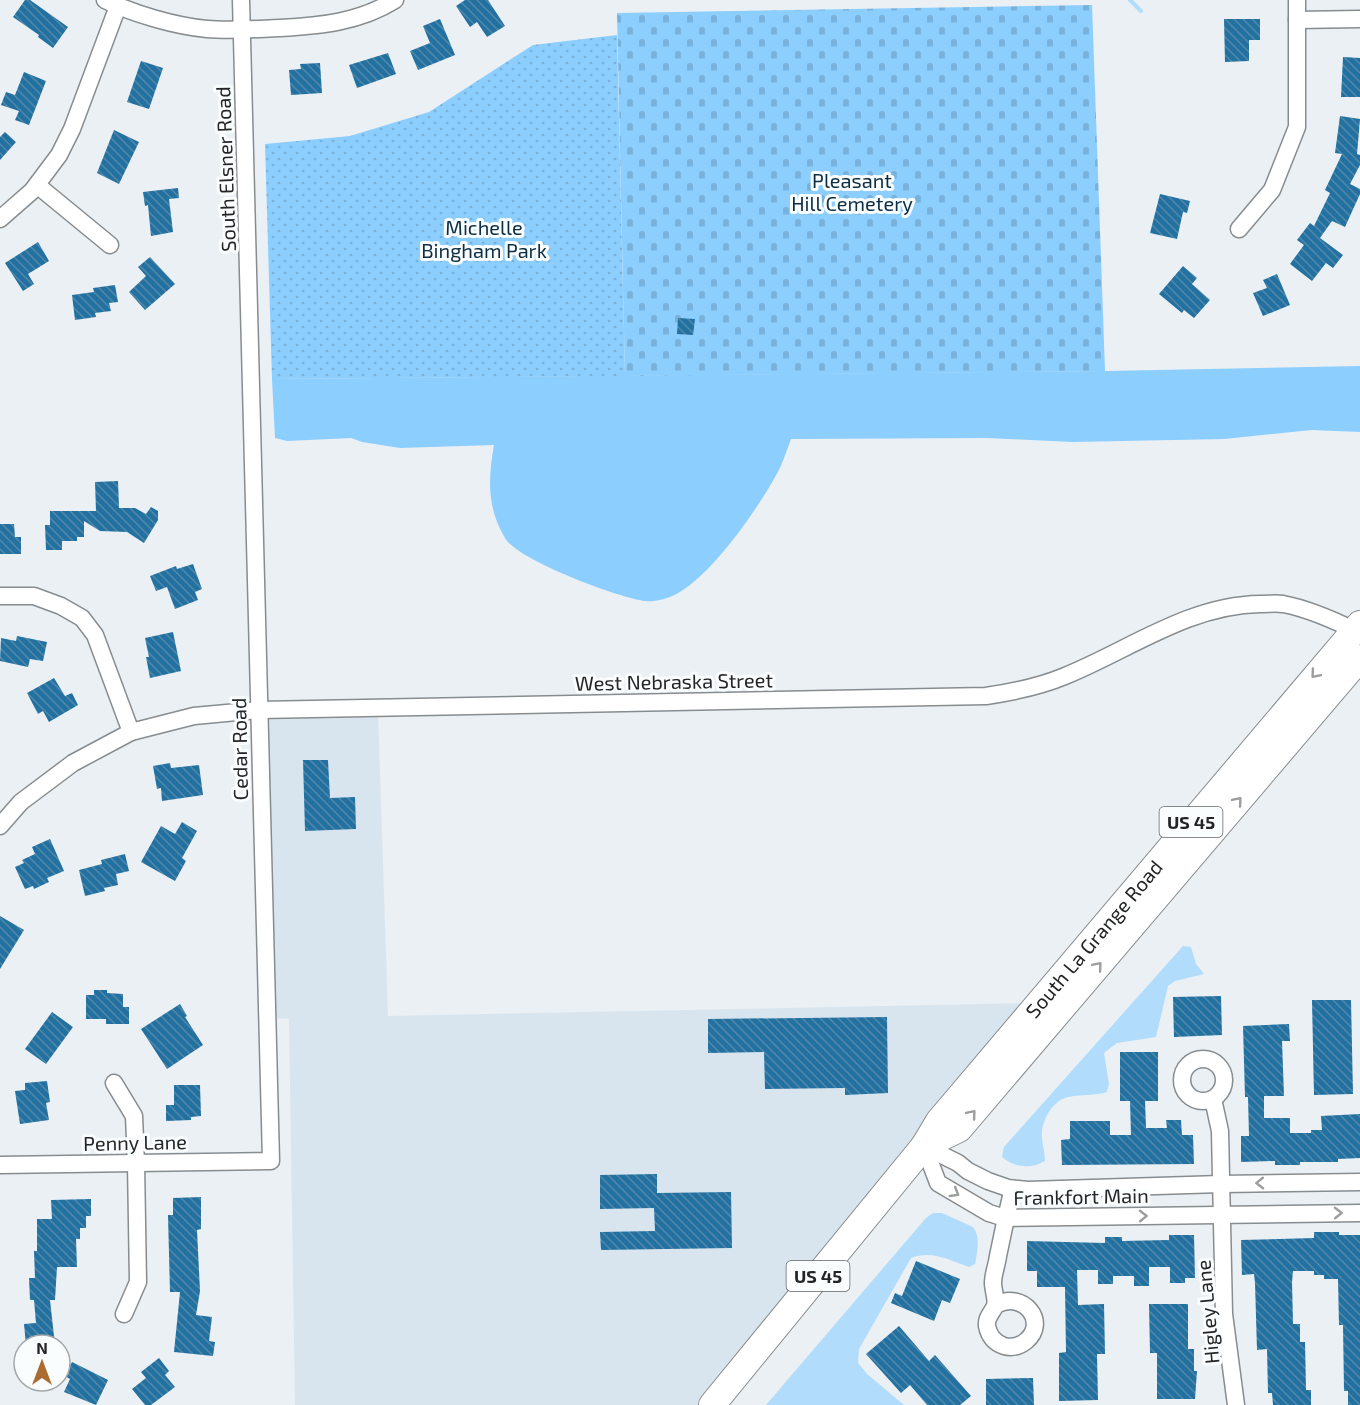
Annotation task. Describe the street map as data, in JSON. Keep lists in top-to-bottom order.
{
  "streets": {
    "main road": ["US 45", "South La Grange Road"],
    "street": [
      "South Elsner Road",
      "West Nebraska Street",
      "Cedar Road",
      "Penny Lane",
      "Frankfort Main",
      "Higley Lane"
    ]
  },
  "crossings": [
    ["South Elsner Road", "Cedar Road"],
    ["West Nebraska Street", "Cedar Road"],
    ["West Nebraska Street", "South La Grange Road"],
    ["Cedar Road", "Penny Lane"],
    ["South La Grange Road", "Frankfort Main"],
    ["Frankfort Main", "Higley Lane"]
  ],
  "parks": ["Pleasant Hill Cemetery", "Michelle Bingham Park"],
  "north": "top"
}
